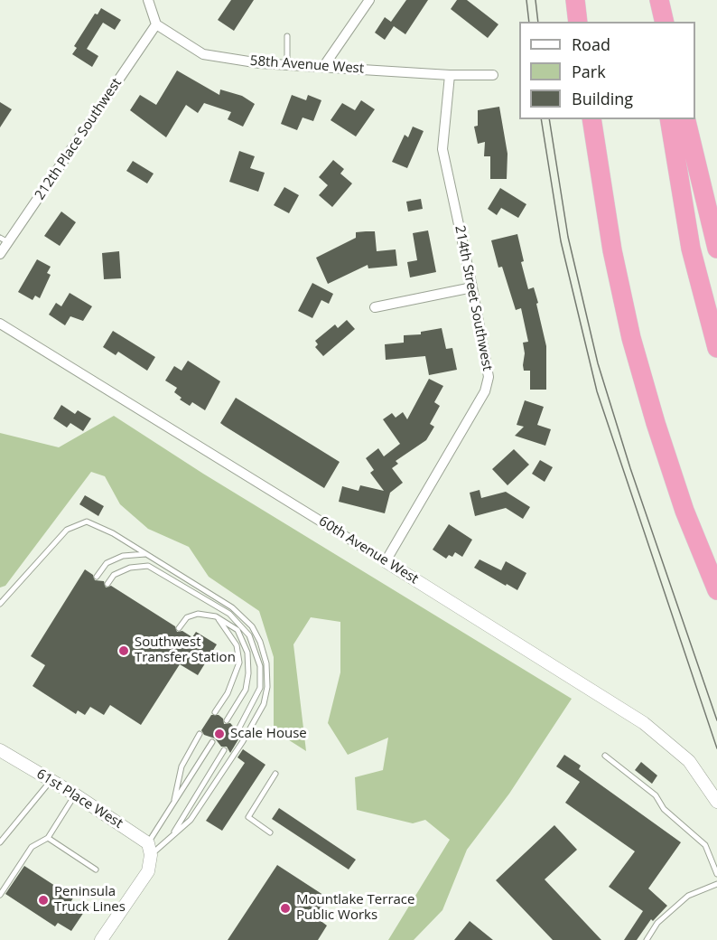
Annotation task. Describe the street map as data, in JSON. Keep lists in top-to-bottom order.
{
  "streets": {
    "street": [
      "58th Avenue West",
      "212th Place Southwest",
      "214th Street Southwest",
      "60th Avenue West",
      "61st Place West"
    ]
  },
  "crossings": [
    ["58th Avenue West", "212th Place Southwest"],
    ["58th Avenue West", "214th Street Southwest"],
    ["214th Street Southwest", "60th Avenue West"]
  ],
  "places": [
    "Southwest Transfer Station",
    "Scale House",
    "Peninsula Truck Lines",
    "Mountlake Terrace Public Works"
  ],
  "legend": ["Road", "Park", "Building"]
}
